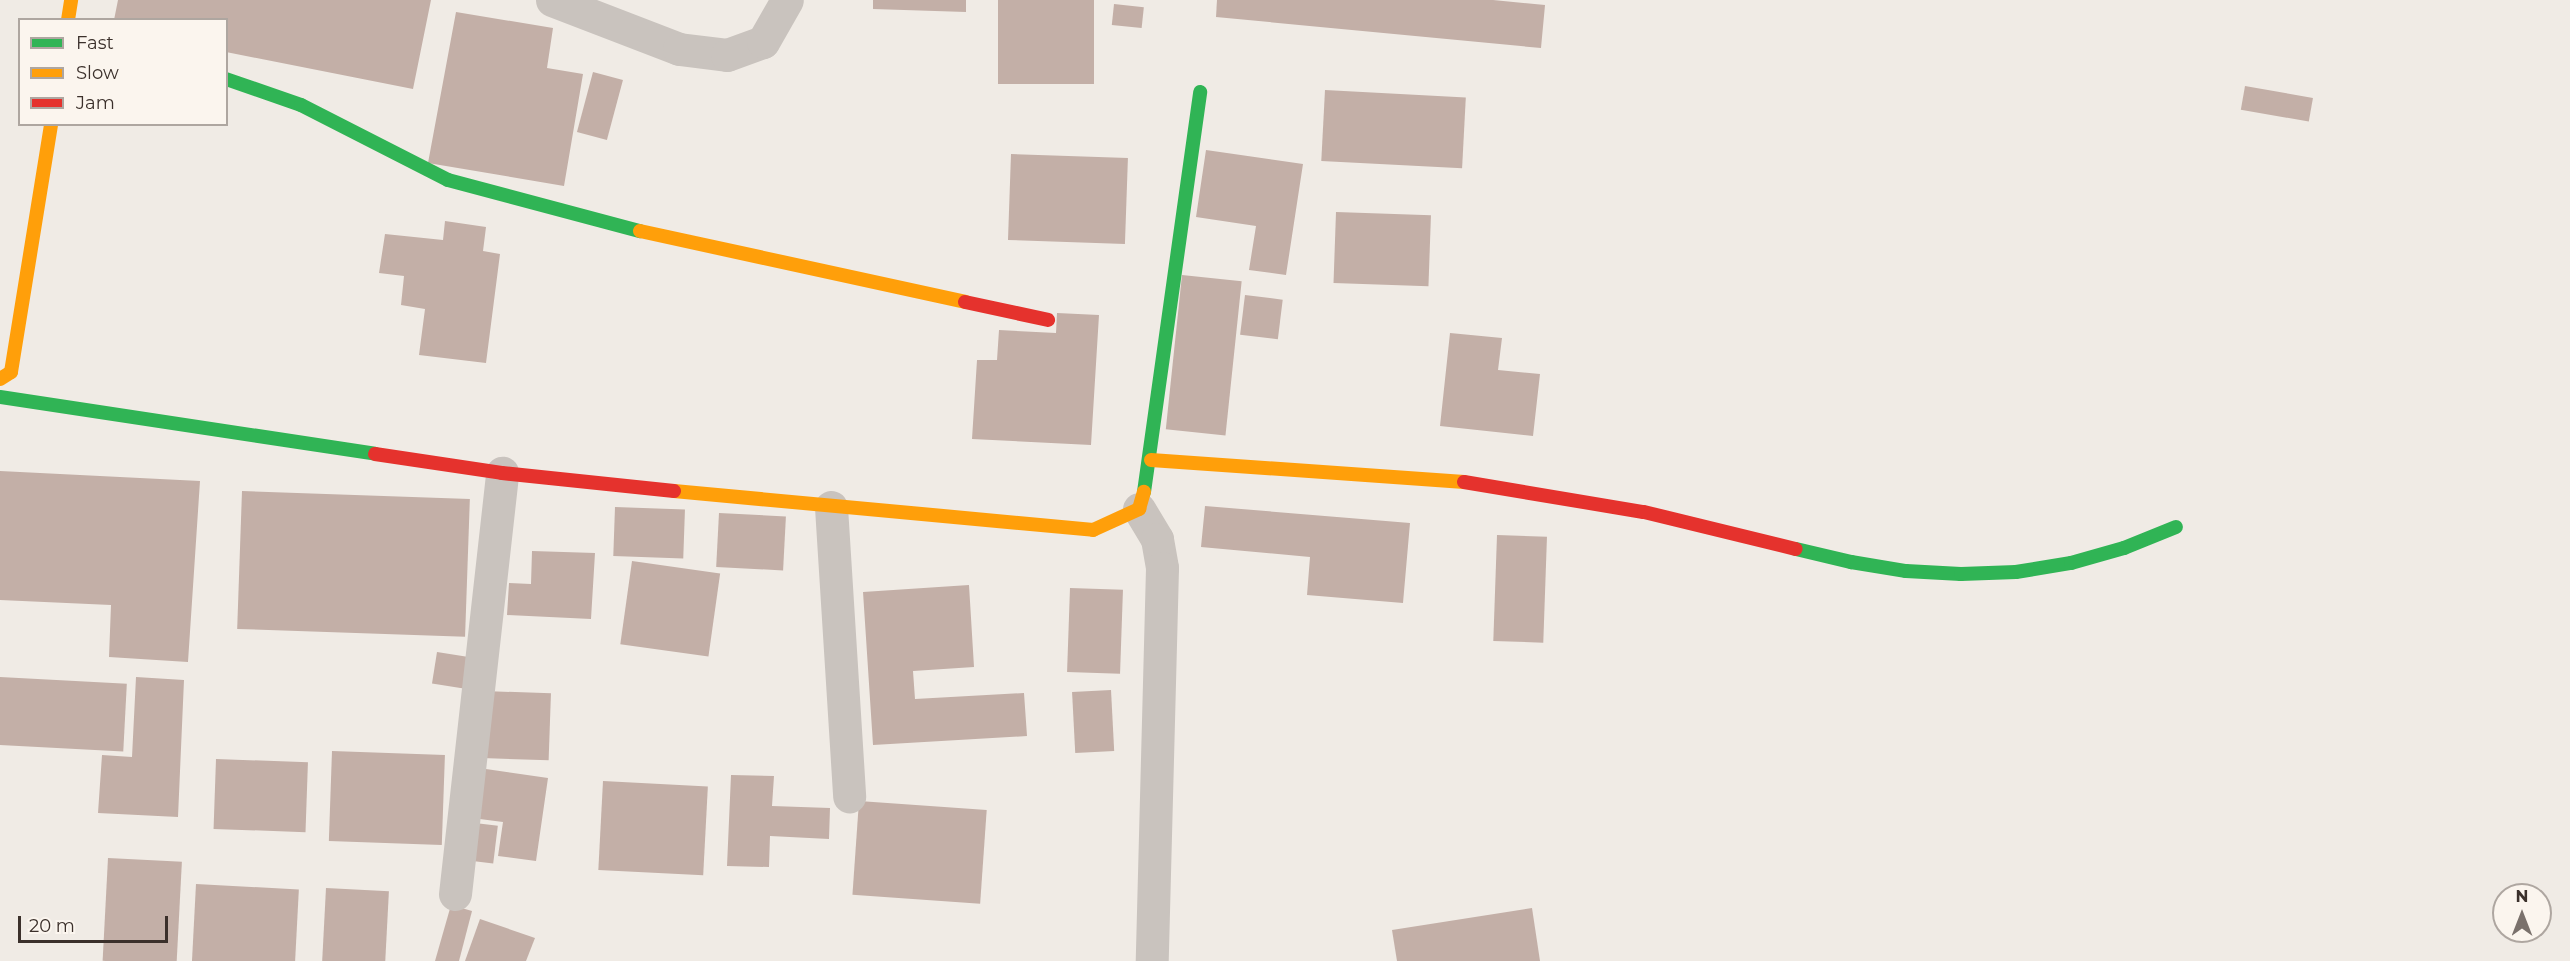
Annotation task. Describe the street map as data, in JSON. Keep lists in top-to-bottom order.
{
  "legend": ["Fast", "Slow", "Jam"],
  "scale_bar": "20 m",
  "north": "top"
}
